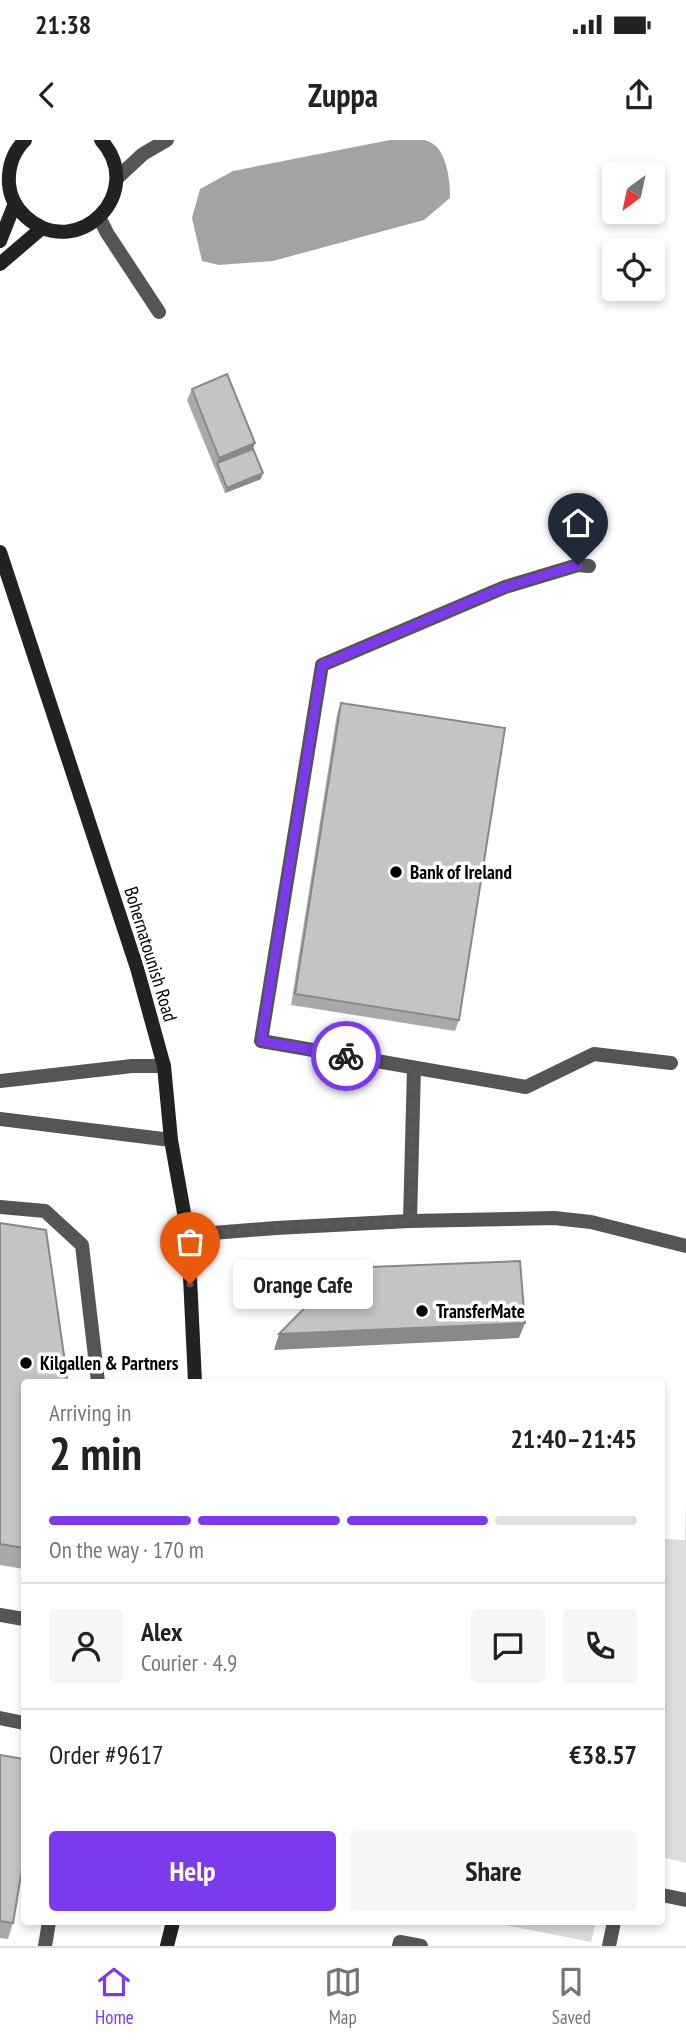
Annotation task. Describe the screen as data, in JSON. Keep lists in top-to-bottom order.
{
  "streets": {
    "street": ["Bohernatounish Road"]
  },
  "places": [
    "Bank of Ireland",
    "Orange Cafe",
    "TransferMate",
    "Kilgallen & Partners"
  ],
  "north": "bottom left",
  "page": {
    "status": "21:38",
    "header": "Zuppa",
    "bubble": "Orange Cafe",
    "heading": ["2 min", "Arriving in", "21:40–21:45"],
    "panel": [
      "Alex",
      "Courier · 4.9",
      "Order #9617",
      "€38.57"
    ],
    "bar": "On the way · 170 m",
    "buttons": ["Help", "Share"],
    "tabs": ["Home", "Map", "Saved"]
  }
}
